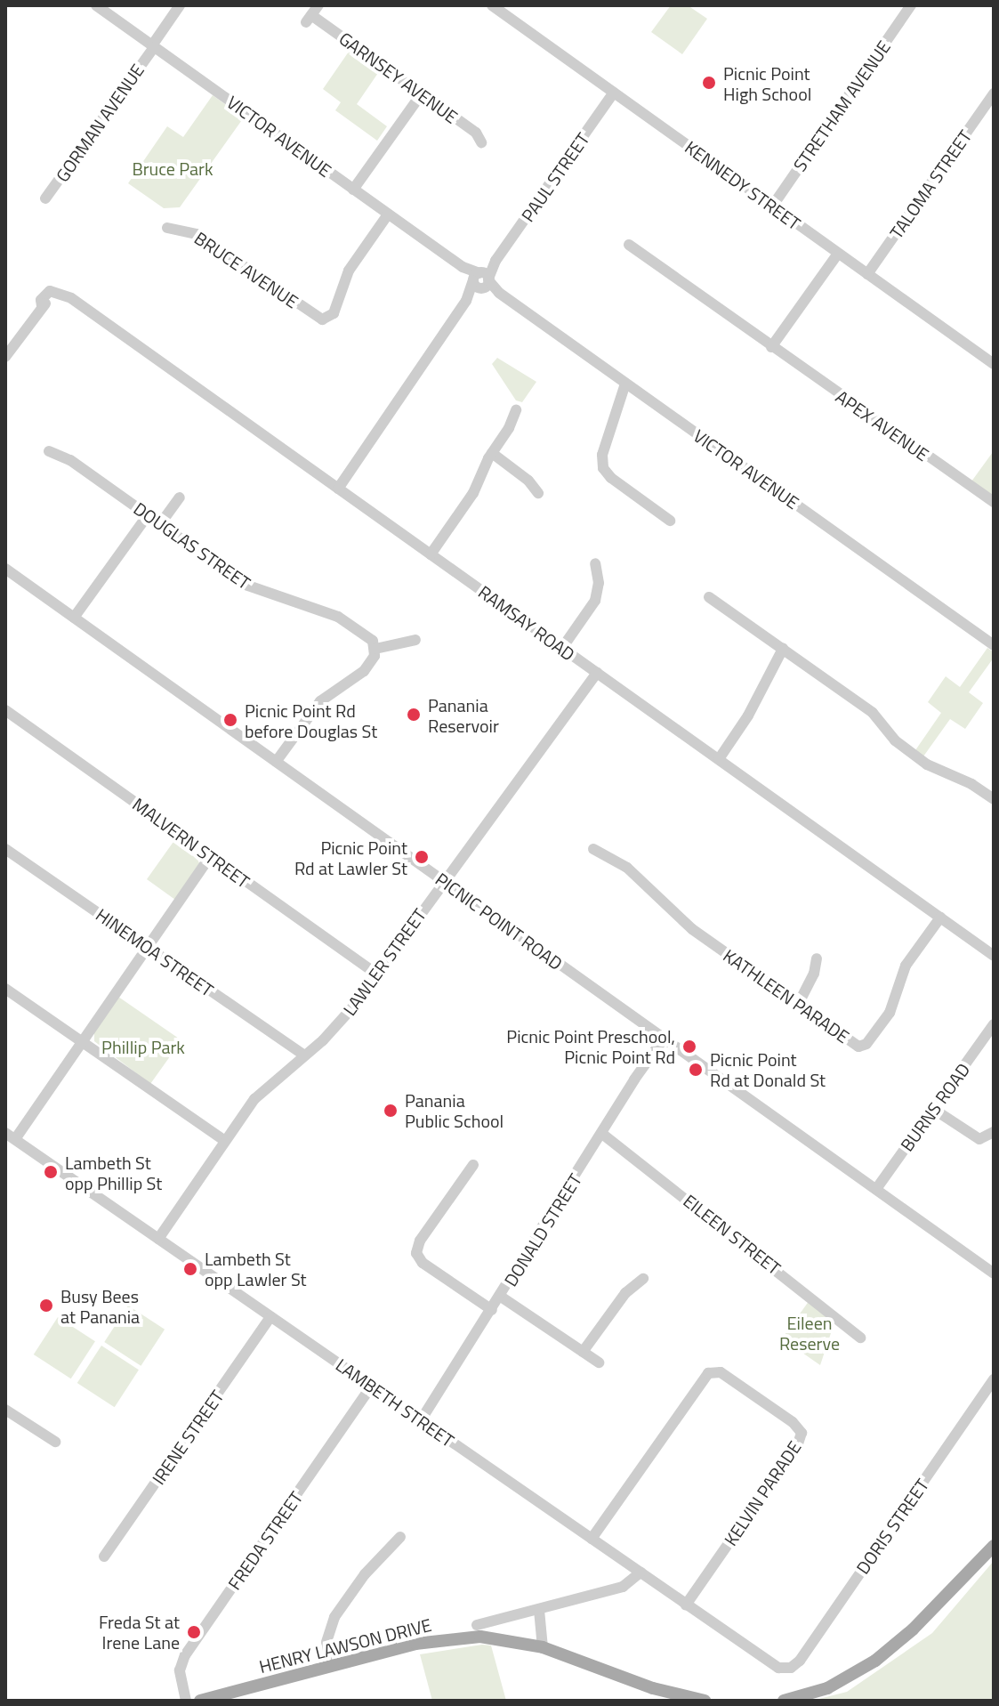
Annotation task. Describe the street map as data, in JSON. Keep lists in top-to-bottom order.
{
  "streets": {
    "main road": ["HENRY LAWSON DRIVE"],
    "street": [
      "GARNSEY AVENUE",
      "STRETHAM AVENUE",
      "GORMAN AVENUE",
      "VICTOR AVENUE",
      "PAUL STREET",
      "TALOMA STREET",
      "KENNEDY STREET",
      "BRUCE AVENUE",
      "APEX AVENUE",
      "DOUGLAS STREET",
      "RAMSAY ROAD",
      "MALVERN STREET",
      "PICNIC POINT ROAD",
      "HINEMOA STREET",
      "LAWLER STREET",
      "KATHLEEN PARADE",
      "BURNS ROAD",
      "DONALD STREET",
      "EILEEN STREET",
      "LAMBETH STREET",
      "IRENE STREET",
      "KELVIN PARADE",
      "DORIS STREET",
      "FREDA STREET"
    ]
  },
  "crossings": [
    ["STRETHAM AVENUE", "KENNEDY STREET"],
    ["GORMAN AVENUE", "VICTOR AVENUE"],
    ["VICTOR AVENUE", "PAUL STREET"],
    ["PAUL STREET", "KENNEDY STREET"],
    ["PAUL STREET", "RAMSAY ROAD"],
    ["TALOMA STREET", "KENNEDY STREET"],
    ["RAMSAY ROAD", "LAWLER STREET"],
    ["RAMSAY ROAD", "KATHLEEN PARADE"],
    ["MALVERN STREET", "LAWLER STREET"],
    ["PICNIC POINT ROAD", "LAWLER STREET"],
    ["PICNIC POINT ROAD", "BURNS ROAD"],
    ["PICNIC POINT ROAD", "DONALD STREET"],
    ["HINEMOA STREET", "LAWLER STREET"],
    ["LAWLER STREET", "LAMBETH STREET"],
    ["DONALD STREET", "EILEEN STREET"],
    ["DONALD STREET", "LAMBETH STREET"],
    ["LAMBETH STREET", "IRENE STREET"],
    ["LAMBETH STREET", "KELVIN PARADE"],
    ["LAMBETH STREET", "DORIS STREET"],
    ["LAMBETH STREET", "FREDA STREET"]
  ],
  "parks": ["Bruce Park", "Phillip Park", "Eileen Reserve"],
  "places": [
    "Picnic Point High School",
    "Panania Reservoir",
    "Picnic Point Rd before Douglas St",
    "Picnic Point Rd at Lawler St",
    "Picnic Point Preschool, Picnic Point Rd",
    "Picnic Point Rd at Donald St",
    "Panania Public School",
    "Lambeth St opp Phillip St",
    "Lambeth St opp Lawler St",
    "Busy Bees at Panania",
    "Freda St at Irene Lane"
  ]
}
